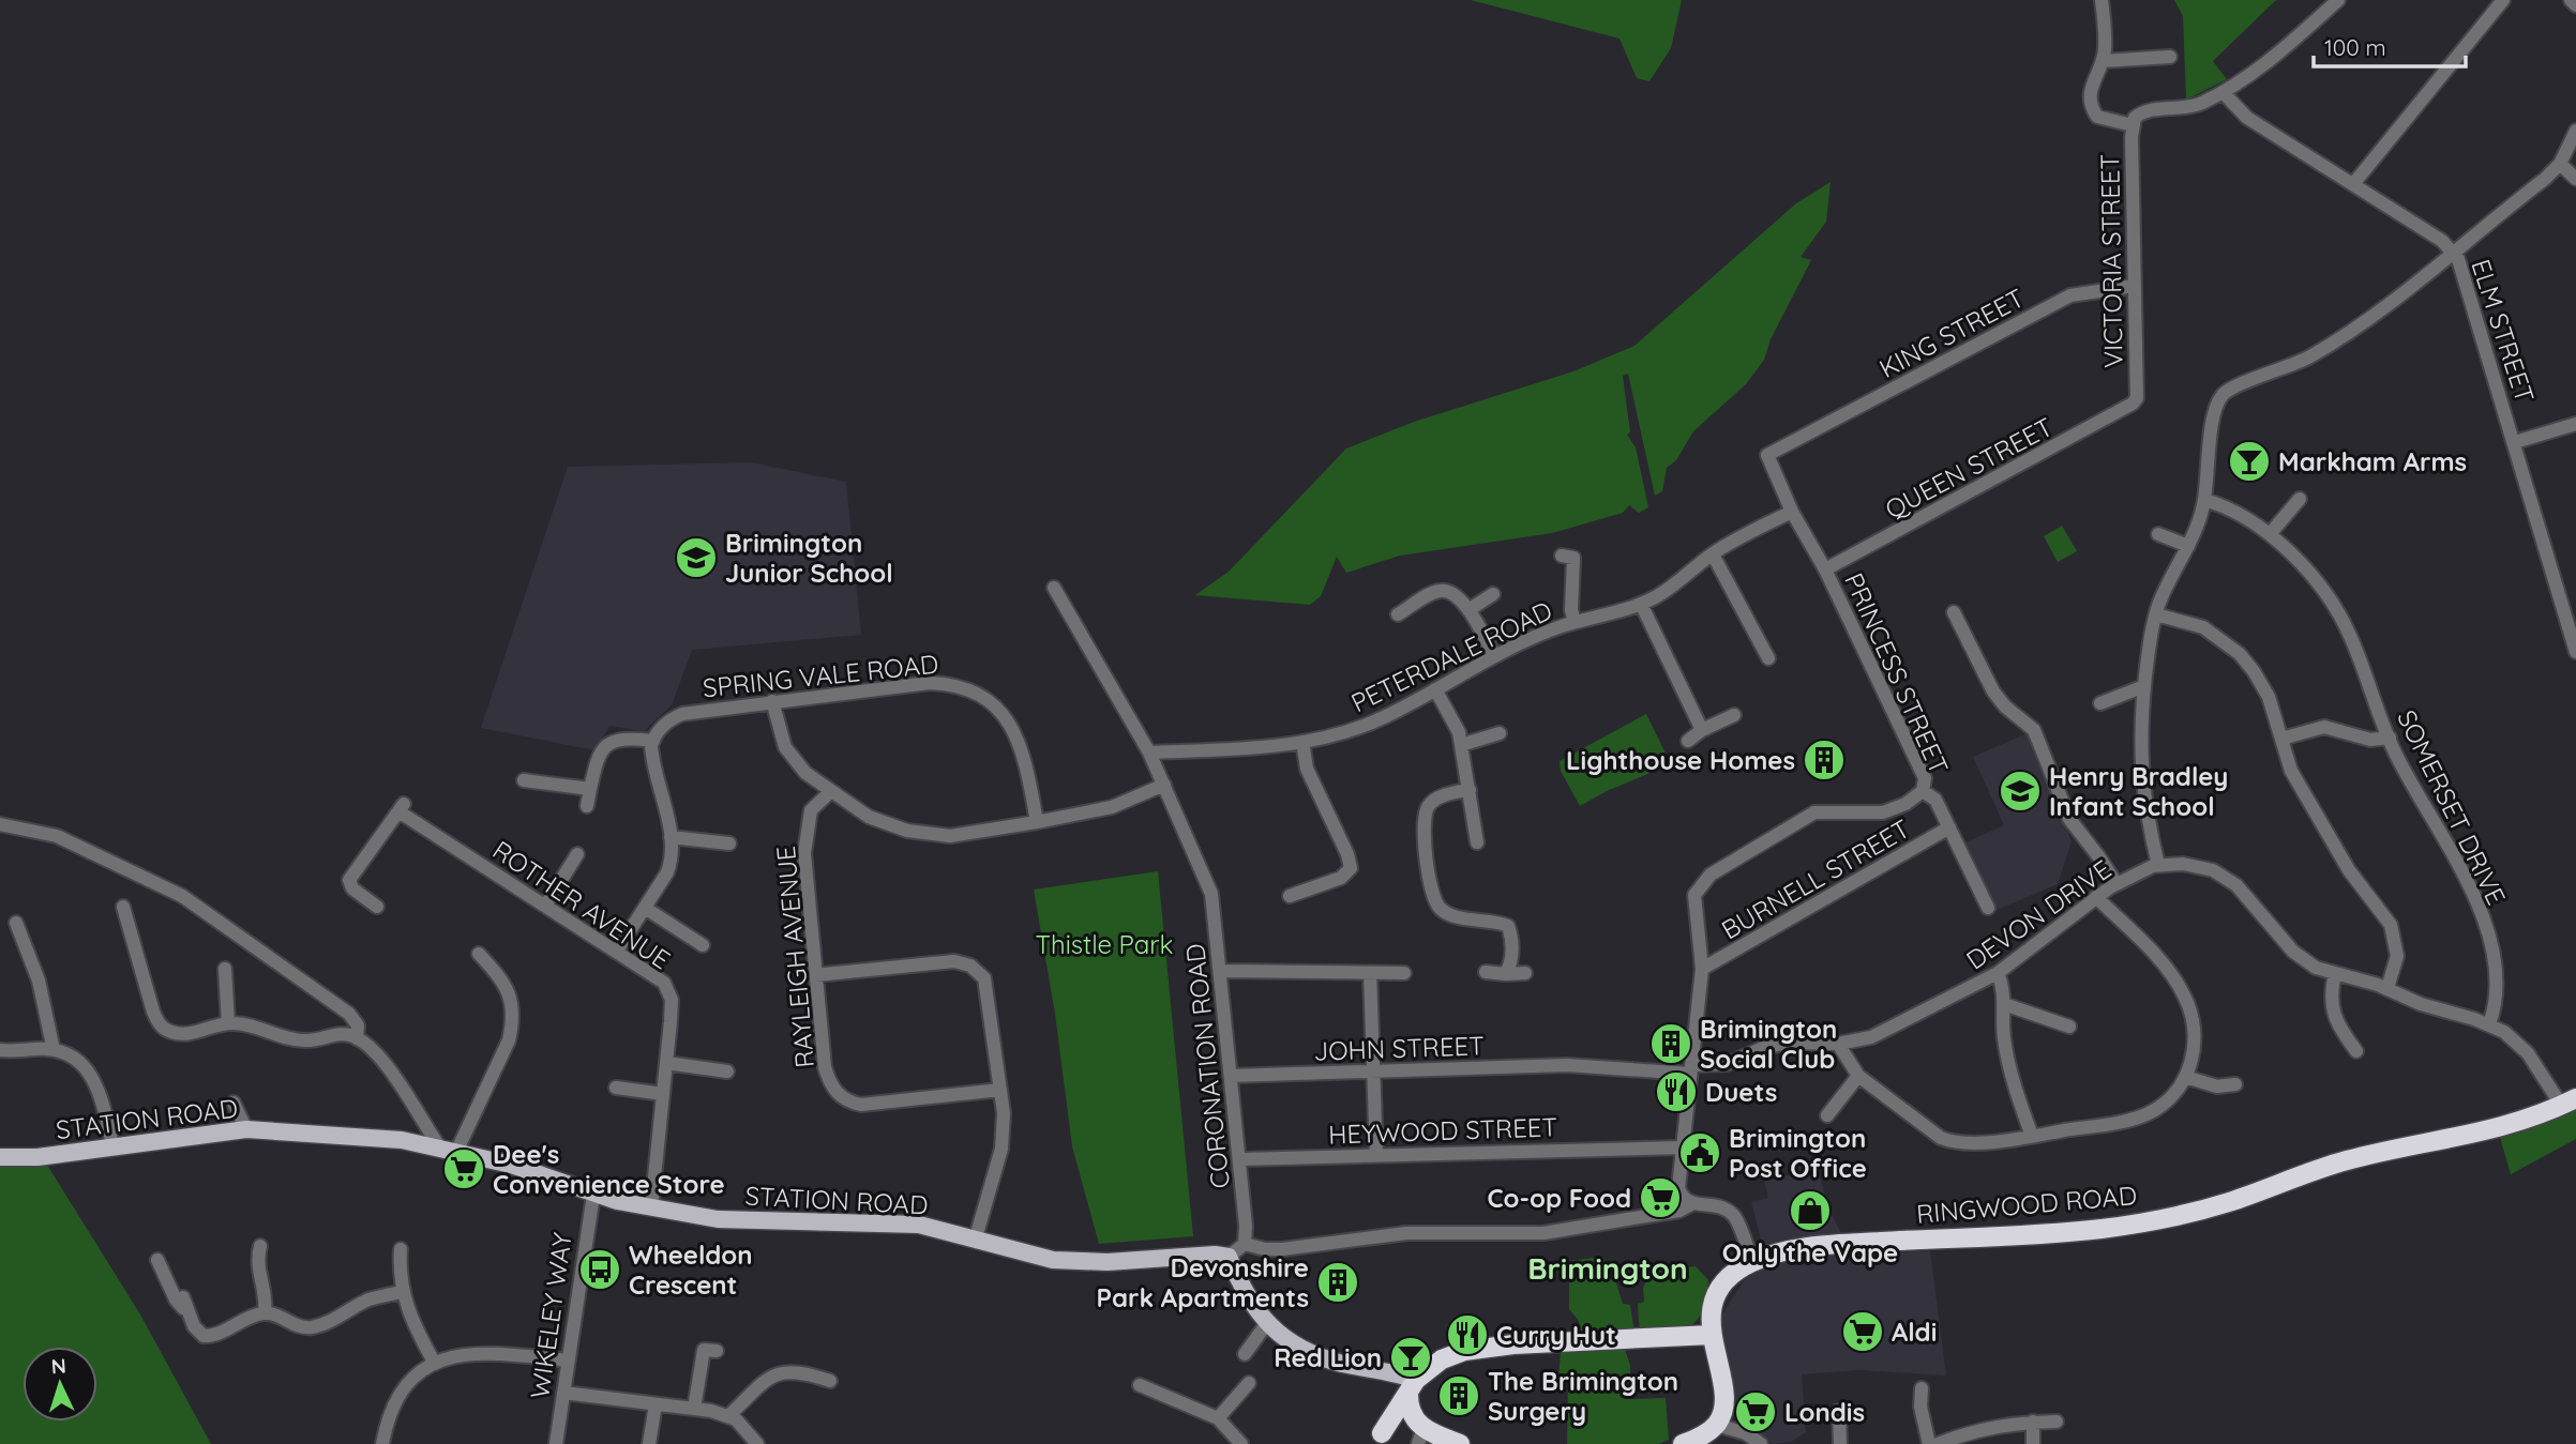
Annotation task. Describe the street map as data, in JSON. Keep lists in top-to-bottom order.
{
  "streets": {
    "highway": ["RINGWOOD ROAD"],
    "main road": ["STATION ROAD"],
    "street": [
      "VICTORIA STREET",
      "ELM STREET",
      "KING STREET",
      "QUEEN STREET",
      "PETERDALE ROAD",
      "PRINCESS STREET",
      "SPRING VALE ROAD",
      "SOMERSET DRIVE",
      "BURNELL STREET",
      "ROTHER AVENUE",
      "DEVON DRIVE",
      "RAYLEIGH AVENUE",
      "JOHN STREET",
      "CORONATION ROAD",
      "HEYWOOD STREET",
      "WIKELEY WAY"
    ]
  },
  "crossings": [
    ["VICTORIA STREET", "KING STREET"],
    ["VICTORIA STREET", "QUEEN STREET"],
    ["KING STREET", "PRINCESS STREET"],
    ["QUEEN STREET", "PRINCESS STREET"],
    ["PETERDALE ROAD", "PRINCESS STREET"],
    ["PETERDALE ROAD", "CORONATION ROAD"],
    ["PRINCESS STREET", "BURNELL STREET"],
    ["SOMERSET DRIVE", "DEVON DRIVE"],
    ["ROTHER AVENUE", "STATION ROAD"],
    ["DEVON DRIVE", "JOHN STREET"],
    ["DEVON DRIVE", "RINGWOOD ROAD"],
    ["JOHN STREET", "CORONATION ROAD"],
    ["CORONATION ROAD", "HEYWOOD STREET"],
    ["STATION ROAD", "WIKELEY WAY"]
  ],
  "districts": ["Brimington"],
  "parks": ["Thistle Park"],
  "places": {
    "bar": ["Markham Arms", "Red Lion"],
    "school or university": ["Brimington Junior School", "Henry Bradley Infant School"],
    "building": [
      "Lighthouse Homes",
      "Brimington Social Club",
      "Devonshire Park Apartments",
      "The Brimington Surgery"
    ],
    "restaurant": ["Duets", "Curry Hut"],
    "public building": ["Brimington Post Office"],
    "supermarket": [
      "Dee's Convenience Store",
      "Co-op Food",
      "Aldi",
      "Londis"
    ],
    "shop": ["Only the Vape"],
    "bus stop": ["Wheeldon Crescent"]
  },
  "scale_bar": "100 m",
  "north": "top"
}
